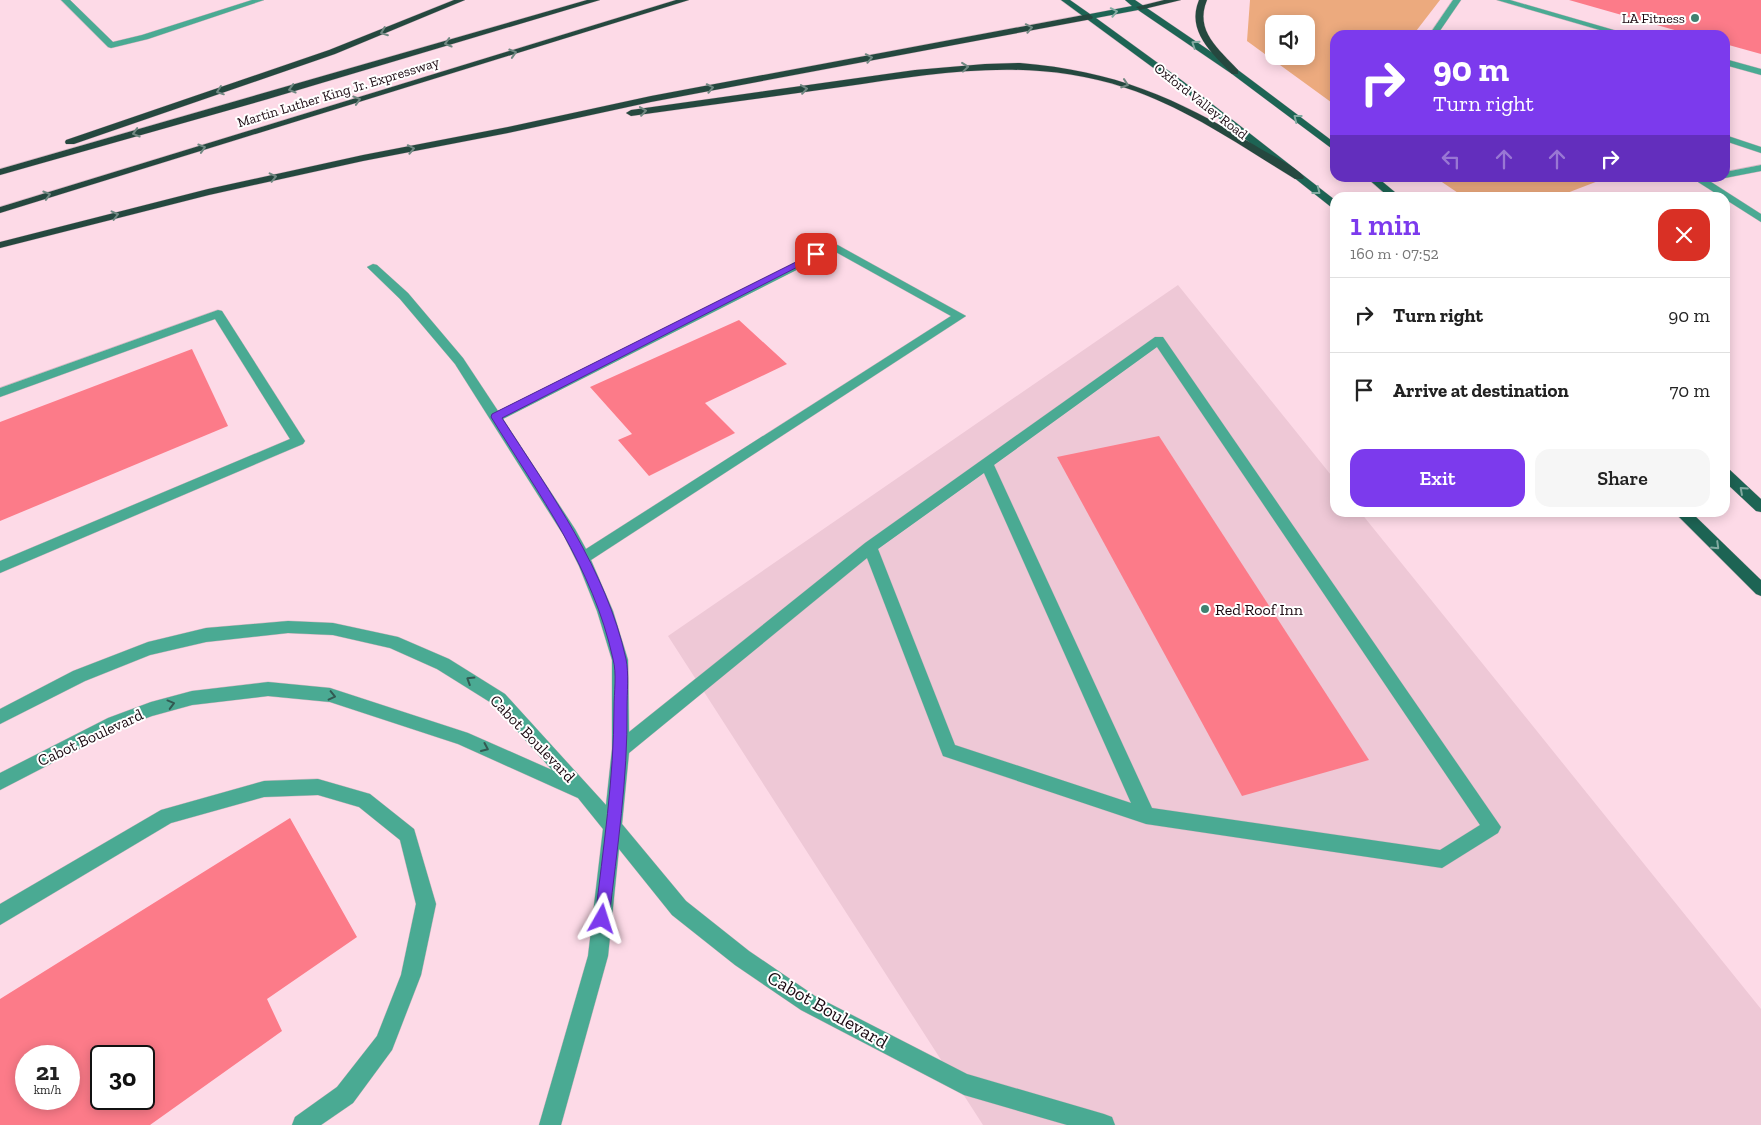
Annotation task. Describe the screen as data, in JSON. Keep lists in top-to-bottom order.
{
  "streets": {
    "highway": ["Martin Luther King Jr. Expressway"],
    "main road": ["Oxford Valley Road"],
    "street": ["Cabot Boulevard"]
  },
  "places": ["LA Fitness", "Red Roof Inn"],
  "page": {
    "turn": ["90 m", "Turn right"],
    "heading": ["1 min", "160 m · 07:52"],
    "list": [
      {
        "name": "Turn right",
        "value": "90 m"
      },
      {
        "name": "Arrive at destination",
        "value": "70 m"
      }
    ],
    "buttons": ["Exit", "Share"],
    "speed": "21 km/h",
    "limit": "30"
  }
}
